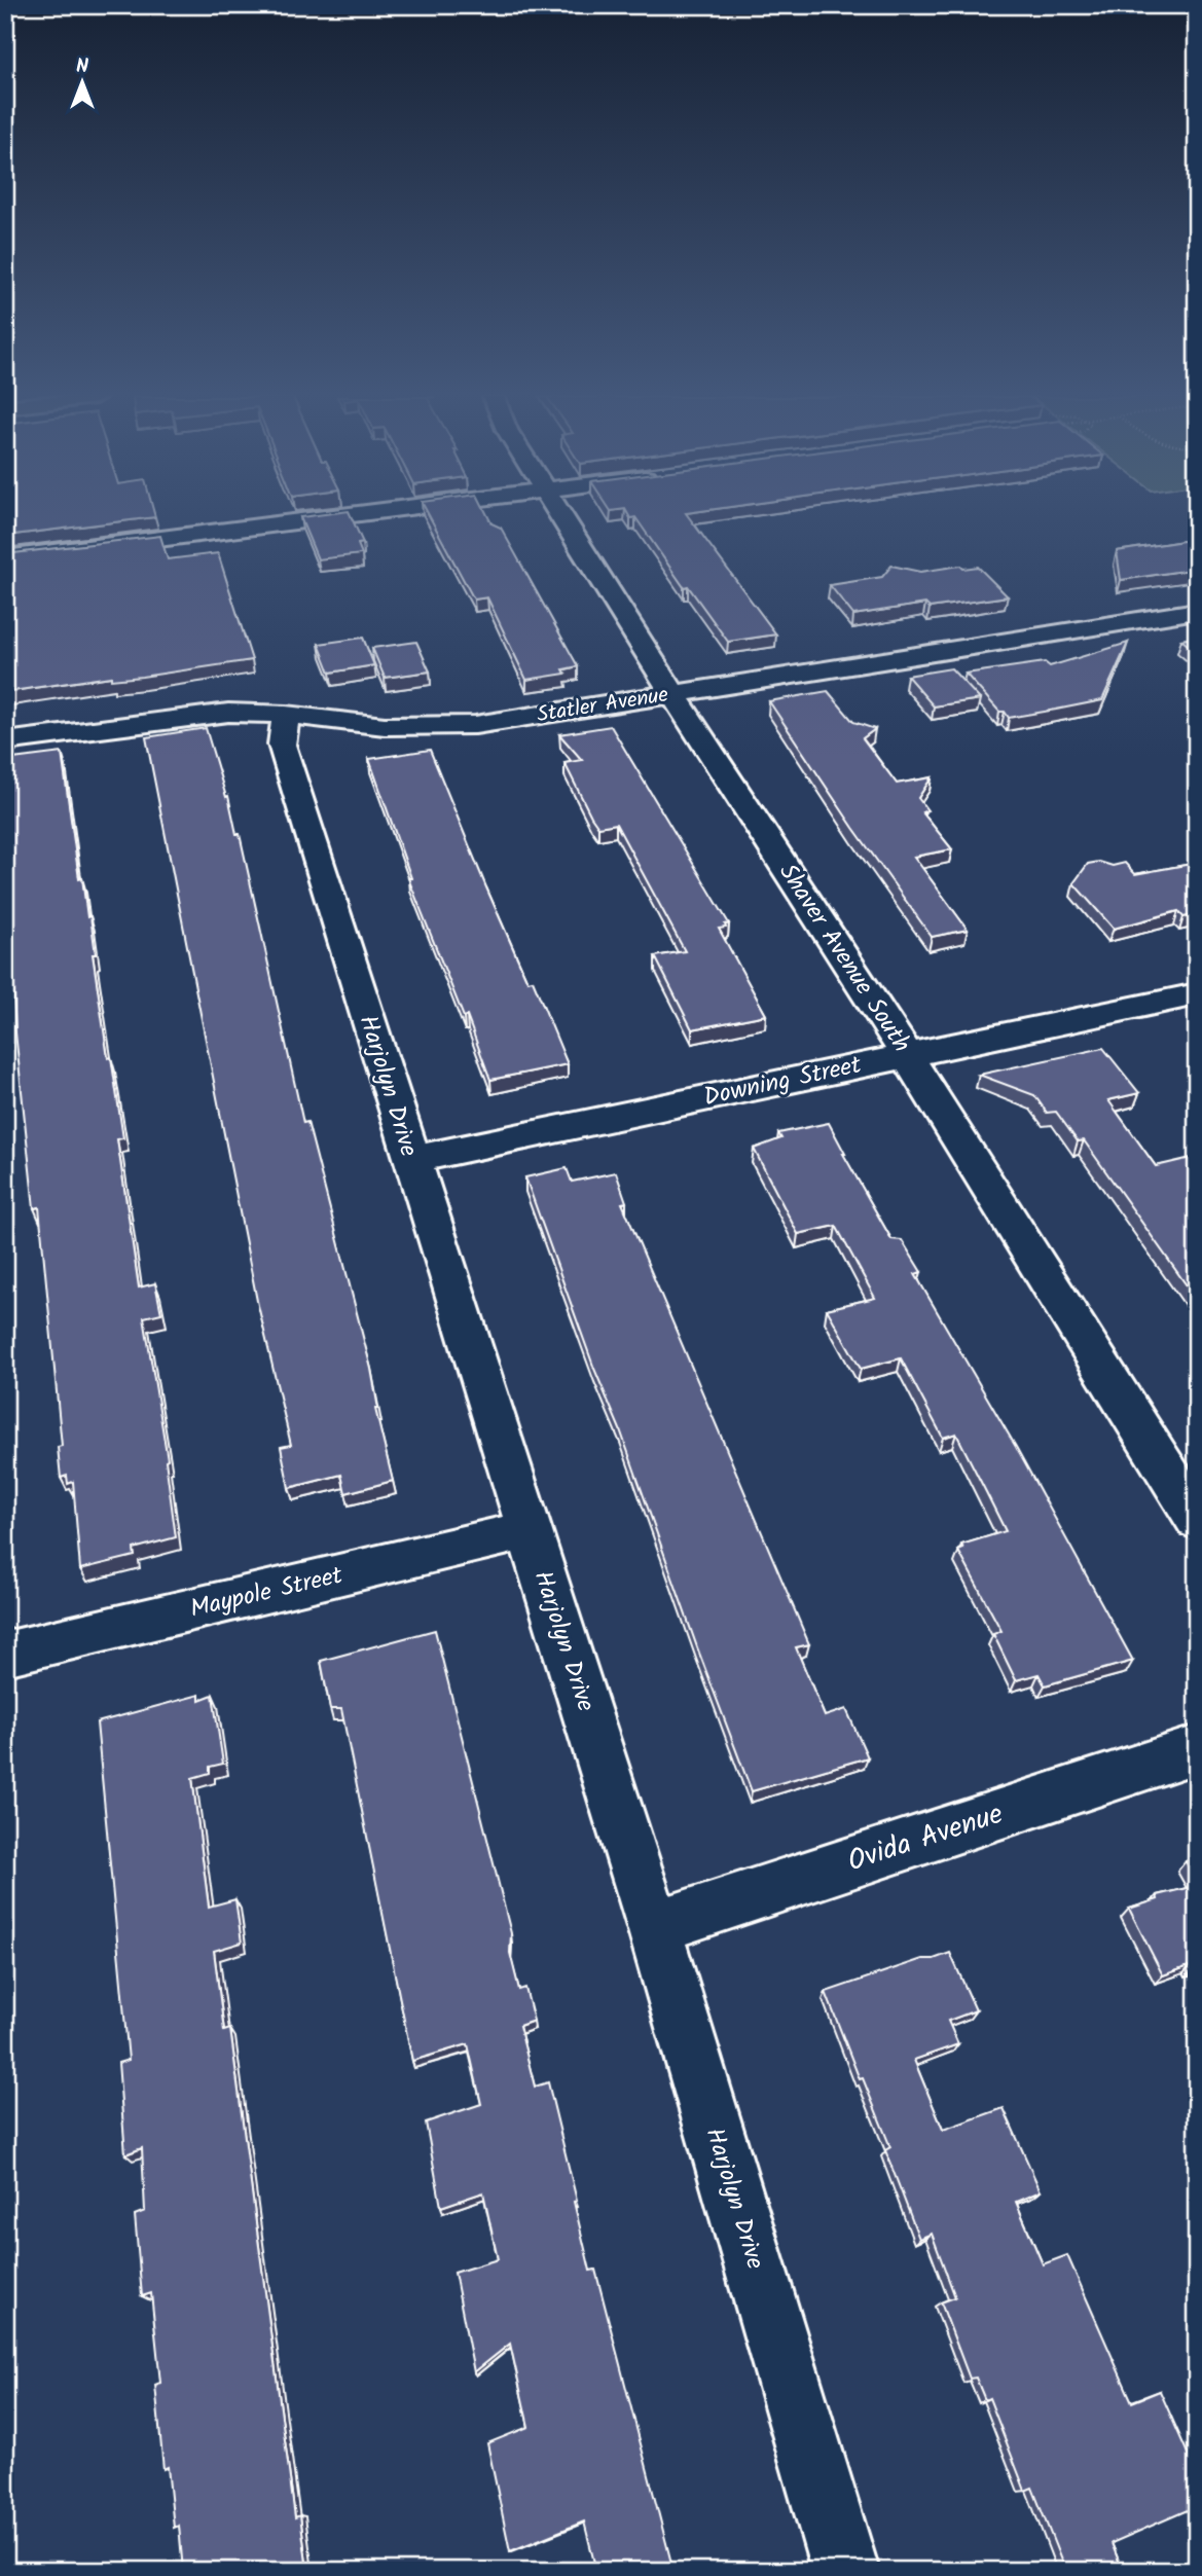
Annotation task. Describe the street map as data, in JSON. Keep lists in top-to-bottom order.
{
  "streets": {
    "street": [
      "Statler Avenue",
      "Shaver Avenue South",
      "Downing Street",
      "Harjolyn Drive",
      "Maypole Street",
      "Ovida Avenue"
    ]
  },
  "crossings": [
    ["Statler Avenue", "Shaver Avenue South"],
    ["Statler Avenue", "Harjolyn Drive"],
    ["Shaver Avenue South", "Downing Street"],
    ["Downing Street", "Harjolyn Drive"],
    ["Harjolyn Drive", "Maypole Street"],
    ["Harjolyn Drive", "Ovida Avenue"]
  ],
  "north": "top"
}
